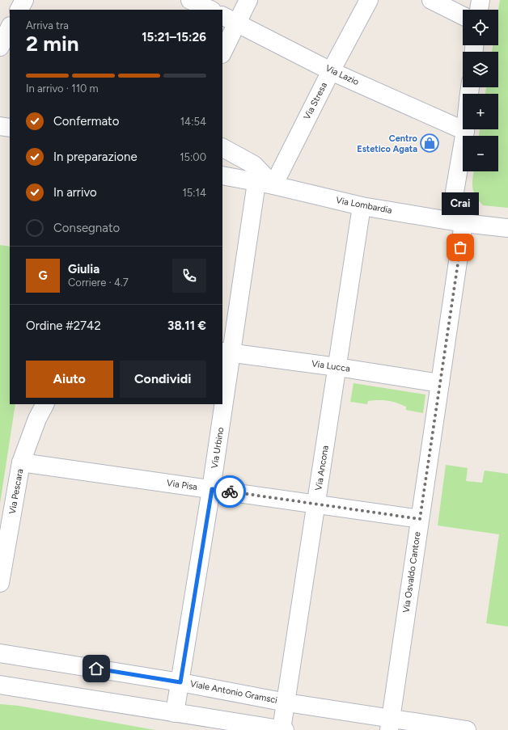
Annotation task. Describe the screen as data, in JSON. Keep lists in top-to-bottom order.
{
  "streets": {
    "street": [
      "Via Lazio",
      "Via Stresa",
      "Via Lombardia",
      "Via Lucca",
      "Via Urbino",
      "Via Ancona",
      "Via Pisa",
      "Via Pescara",
      "Via Osvaldo Cantore",
      "Viale Antonio Gramsci"
    ]
  },
  "crossings": [
    ["Via Lazio", "Via Stresa"],
    ["Via Lazio", "Via Osvaldo Cantore"],
    ["Via Stresa", "Via Lombardia"],
    ["Via Stresa", "Via Urbino"],
    ["Via Lombardia", "Via Urbino"],
    ["Via Lombardia", "Via Ancona"],
    ["Via Lombardia", "Via Osvaldo Cantore"],
    ["Via Lucca", "Via Urbino"],
    ["Via Lucca", "Via Ancona"],
    ["Via Lucca", "Via Osvaldo Cantore"],
    ["Via Urbino", "Via Pisa"],
    ["Via Urbino", "Viale Antonio Gramsci"],
    ["Via Ancona", "Via Pisa"],
    ["Via Ancona", "Viale Antonio Gramsci"],
    ["Via Pisa", "Via Pescara"],
    ["Via Pisa", "Via Osvaldo Cantore"],
    ["Via Osvaldo Cantore", "Viale Antonio Gramsci"]
  ],
  "places": {
    "shop": ["Centro Estetico Agata"],
    "other": ["Crai"]
  },
  "page": {
    "map_buttons": ["+", "−"],
    "heading": ["2 min", "Arriva tra", "15:21–15:26"],
    "panel": [
      "Giulia",
      "Corriere · 4.7",
      "Ordine #2742",
      "38.11 €"
    ],
    "bar": "In arrivo · 110 m",
    "list": [
      ["Confermato", "14:54"],
      ["In preparazione", "15:00"],
      ["In arrivo", "15:14"],
      "Consegnato"
    ],
    "bubble": "Crai",
    "round": "G",
    "buttons": ["Aiuto", "Condividi"]
  }
}
